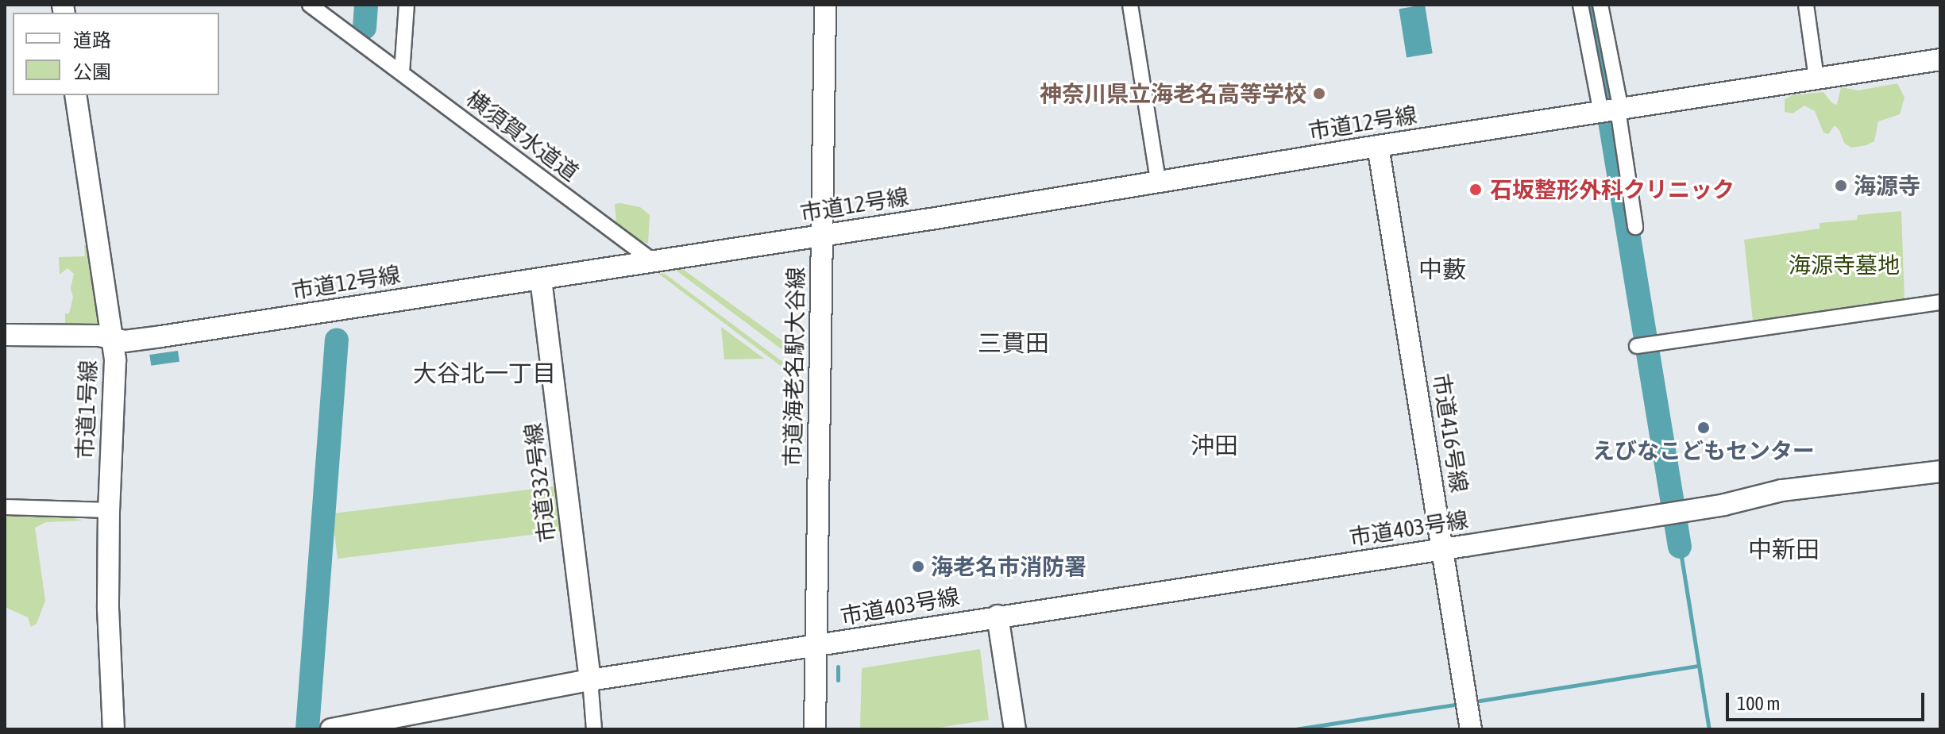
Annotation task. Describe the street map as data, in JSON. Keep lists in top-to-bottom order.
{
  "streets": {
    "street": [
      "市道12号線",
      "横須賀水道道",
      "市道海老名駅大谷線",
      "市道1号線",
      "市道416号線",
      "市道332号線",
      "市道403号線"
    ]
  },
  "crossings": [
    ["市道12号線", "横須賀水道道"],
    ["市道12号線", "市道海老名駅大谷線"],
    ["市道12号線", "市道1号線"],
    ["市道12号線", "市道416号線"],
    ["市道12号線", "市道332号線"],
    ["市道海老名駅大谷線", "市道403号線"],
    ["市道416号線", "市道403号線"],
    ["市道332号線", "市道403号線"]
  ],
  "districts": [
    "中藪",
    "三貫田",
    "大谷北一丁目",
    "沖田",
    "中新田"
  ],
  "parks": ["海源寺墓地"],
  "places": [
    "神奈川県立海老名高等学校",
    "海源寺",
    "石坂整形外科クリニック",
    "えびなこどもセンター",
    "海老名市消防署"
  ],
  "legend": ["道路", "公園"],
  "scale_bar": "100 m"
}
